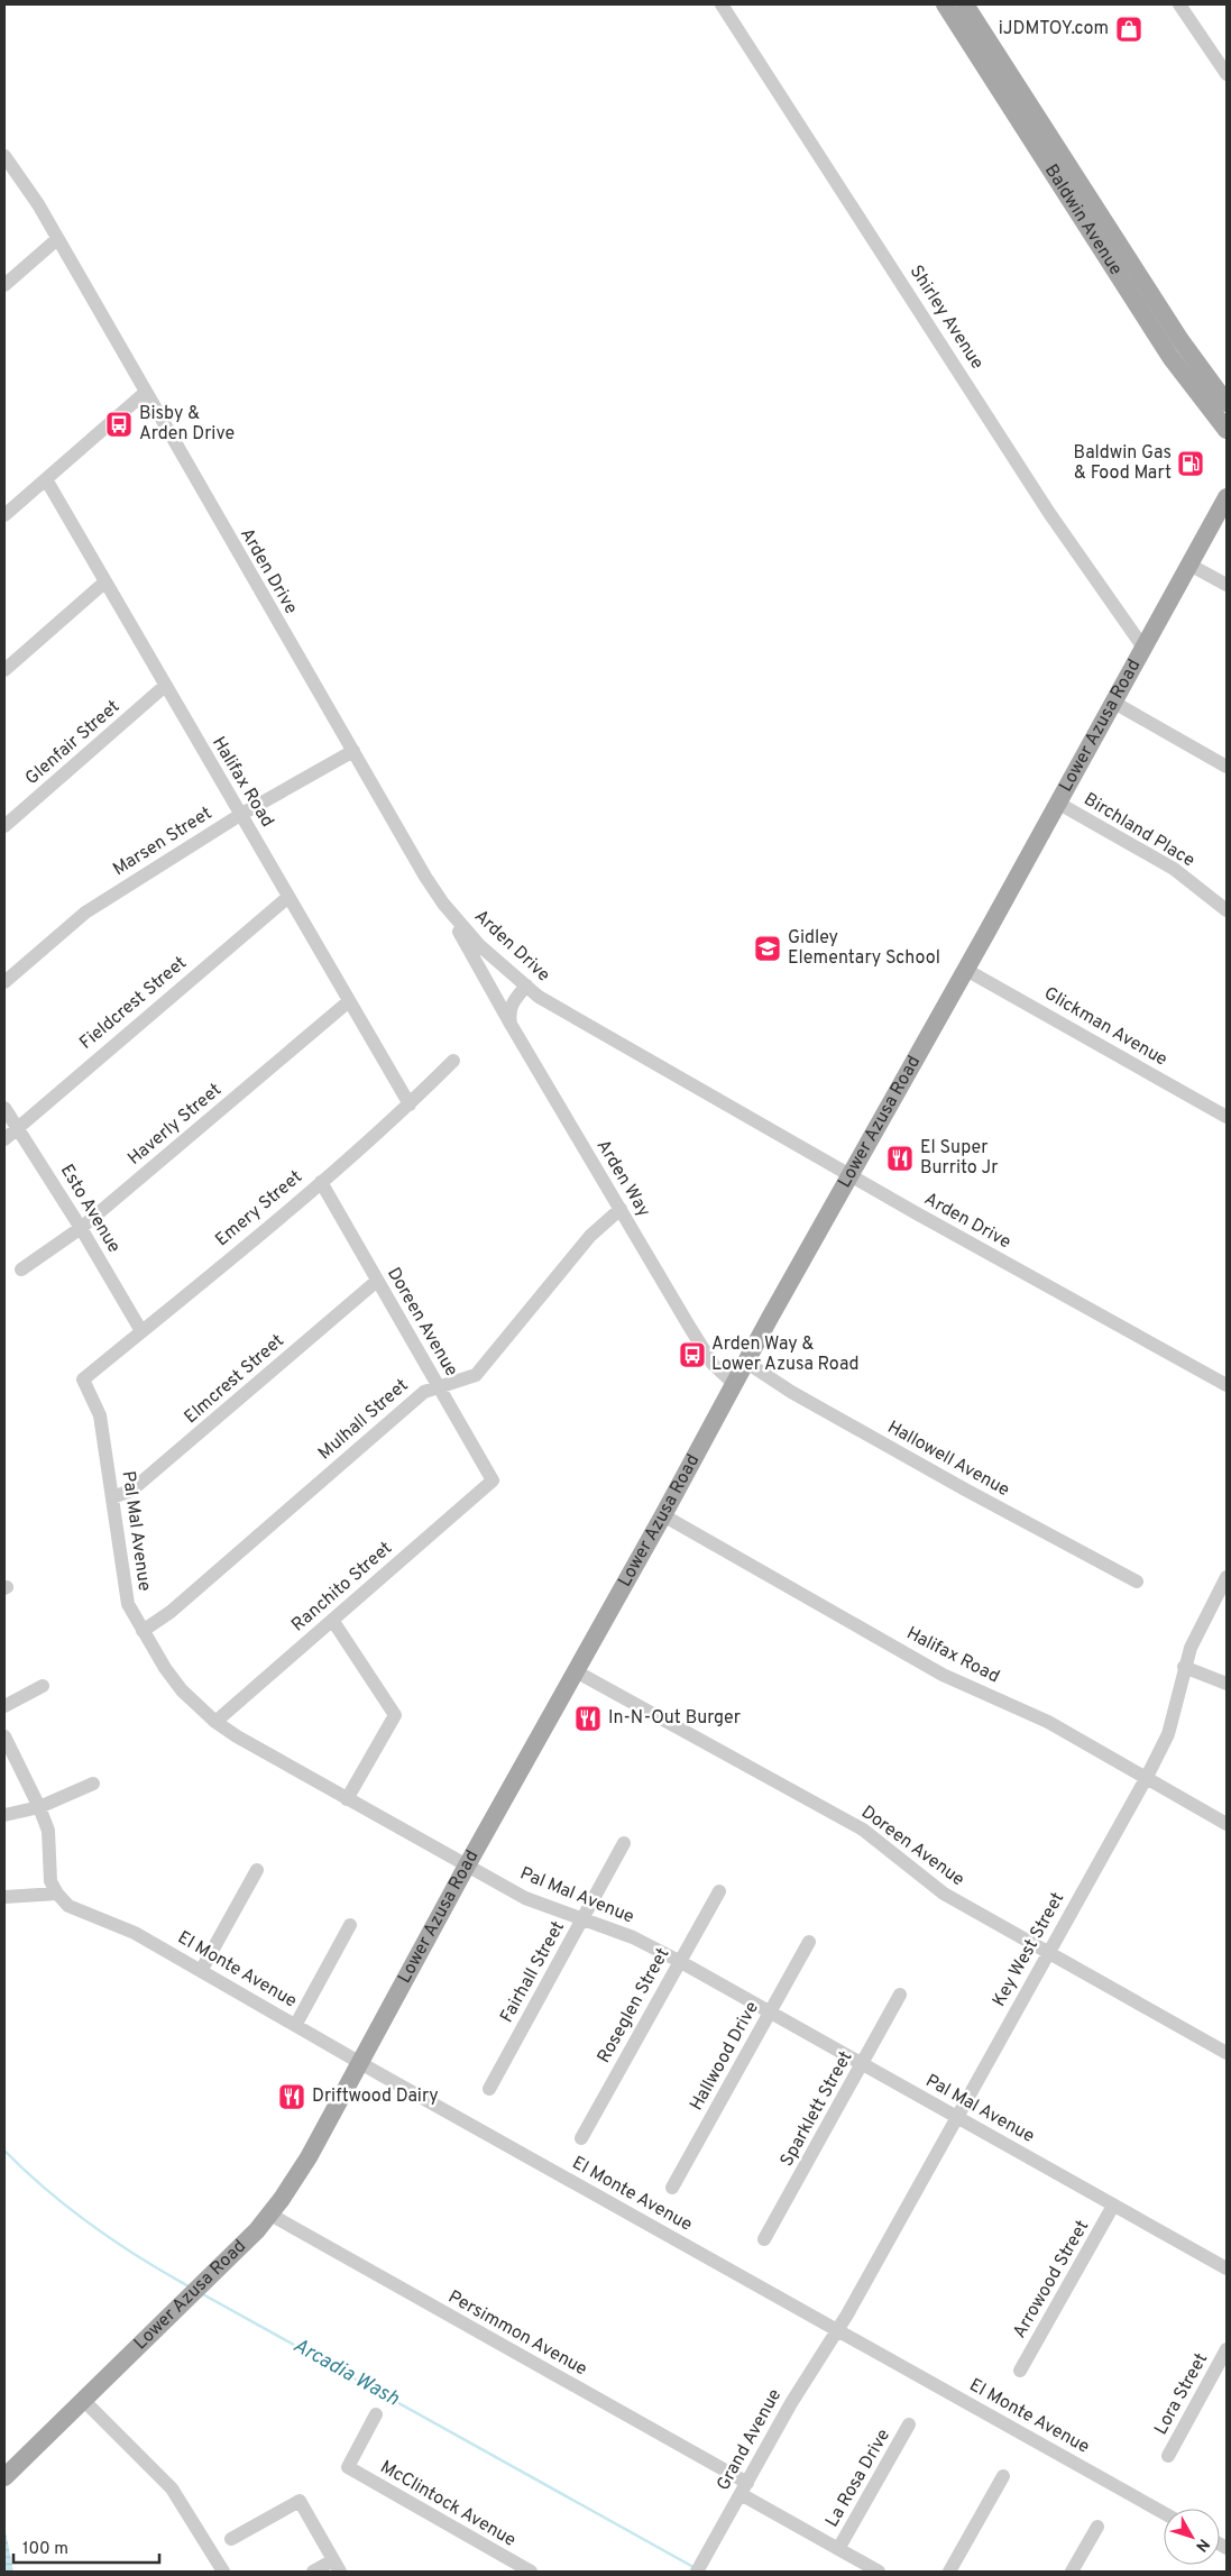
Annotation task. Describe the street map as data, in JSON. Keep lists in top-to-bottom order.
{
  "streets": {
    "main road": ["Baldwin Avenue", "Lower Azusa Road"],
    "street": [
      "Shirley Avenue",
      "Arden Drive",
      "Glenfair Street",
      "Halifax Road",
      "Birchland Place",
      "Marsen Street",
      "Fieldcrest Street",
      "Glickman Avenue",
      "Haverly Street",
      "Arden Way",
      "Esto Avenue",
      "Emery Street",
      "Doreen Avenue",
      "Elmcrest Street",
      "Mulhall Street",
      "Hallowell Avenue",
      "Pal Mal Avenue",
      "Ranchito Street",
      "Key West Street",
      "El Monte Avenue",
      "Fairhall Street",
      "Roseglen Street",
      "Hallwood Drive",
      "Sparklett Street",
      "Arrowood Street",
      "Persimmon Avenue",
      "Lora Street",
      "Grand Avenue",
      "La Rosa Drive",
      "McClintock Avenue"
    ]
  },
  "crossings": [
    ["Shirley Avenue", "Lower Azusa Road"],
    ["Arden Drive", "Lower Azusa Road"],
    ["Arden Drive", "Marsen Street"],
    ["Arden Drive", "Arden Way"],
    ["Lower Azusa Road", "Halifax Road"],
    ["Lower Azusa Road", "Birchland Place"],
    ["Lower Azusa Road", "Glickman Avenue"],
    ["Lower Azusa Road", "Arden Way"],
    ["Lower Azusa Road", "Doreen Avenue"],
    ["Lower Azusa Road", "Hallowell Avenue"],
    ["Lower Azusa Road", "Pal Mal Avenue"],
    ["Lower Azusa Road", "El Monte Avenue"],
    ["Lower Azusa Road", "Persimmon Avenue"],
    ["Glenfair Street", "Halifax Road"],
    ["Halifax Road", "Marsen Street"],
    ["Halifax Road", "Fieldcrest Street"],
    ["Halifax Road", "Haverly Street"],
    ["Halifax Road", "Emery Street"],
    ["Halifax Road", "Key West Street"],
    ["Fieldcrest Street", "Esto Avenue"],
    ["Haverly Street", "Esto Avenue"],
    ["Arden Way", "Mulhall Street"],
    ["Esto Avenue", "Emery Street"],
    ["Emery Street", "Doreen Avenue"],
    ["Emery Street", "Pal Mal Avenue"],
    ["Doreen Avenue", "Elmcrest Street"],
    ["Doreen Avenue", "Mulhall Street"],
    ["Doreen Avenue", "Ranchito Street"],
    ["Doreen Avenue", "Key West Street"],
    ["Elmcrest Street", "Pal Mal Avenue"],
    ["Mulhall Street", "Pal Mal Avenue"],
    ["Pal Mal Avenue", "Ranchito Street"],
    ["Pal Mal Avenue", "Key West Street"],
    ["Pal Mal Avenue", "Fairhall Street"],
    ["Pal Mal Avenue", "Roseglen Street"],
    ["Pal Mal Avenue", "Hallwood Drive"],
    ["Pal Mal Avenue", "Sparklett Street"],
    ["Pal Mal Avenue", "Arrowood Street"],
    ["Key West Street", "El Monte Avenue"],
    ["Key West Street", "Grand Avenue"],
    ["El Monte Avenue", "Grand Avenue"],
    ["Persimmon Avenue", "Grand Avenue"],
    ["Persimmon Avenue", "La Rosa Drive"]
  ],
  "water": ["Arcadia Wash"],
  "places": {
    "shop": ["iJDMTOY.com"],
    "bus stop": ["Bisby & Arden Drive", "Arden Way & Lower Azusa Road"],
    "fuel station": ["Baldwin Gas & Food Mart"],
    "school or university": ["Gidley Elementary School"],
    "restaurant": ["El Super Burrito Jr", "In-N-Out Burger", "Driftwood Dairy"]
  },
  "scale_bar": "100 m",
  "north": "bottom right"
}
